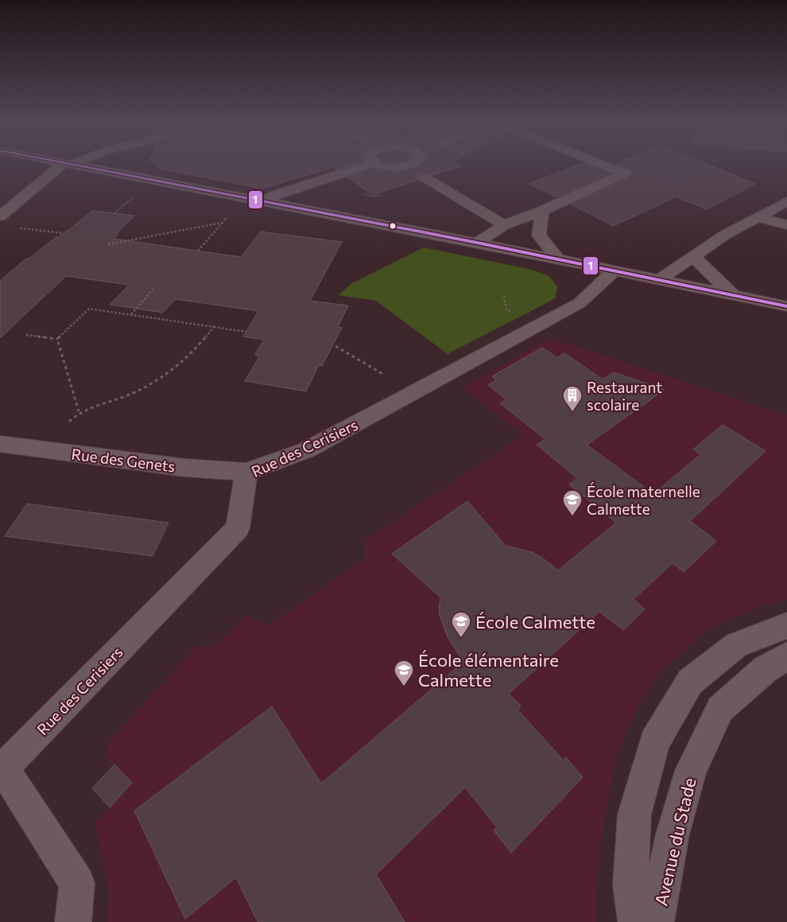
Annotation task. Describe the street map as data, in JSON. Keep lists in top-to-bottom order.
{
  "streets": {
    "street": ["Rue des Cerisiers", "Rue des Genets", "Avenue du Stade"]
  },
  "crossings": [
    ["Rue des Cerisiers", "Rue des Genets"]
  ],
  "places": {
    "building": ["Restaurant scolaire"],
    "school or university": ["École maternelle Calmette", "École Calmette", "École élémentaire Calmette"]
  },
  "lines": ["transit line 1"]
}
